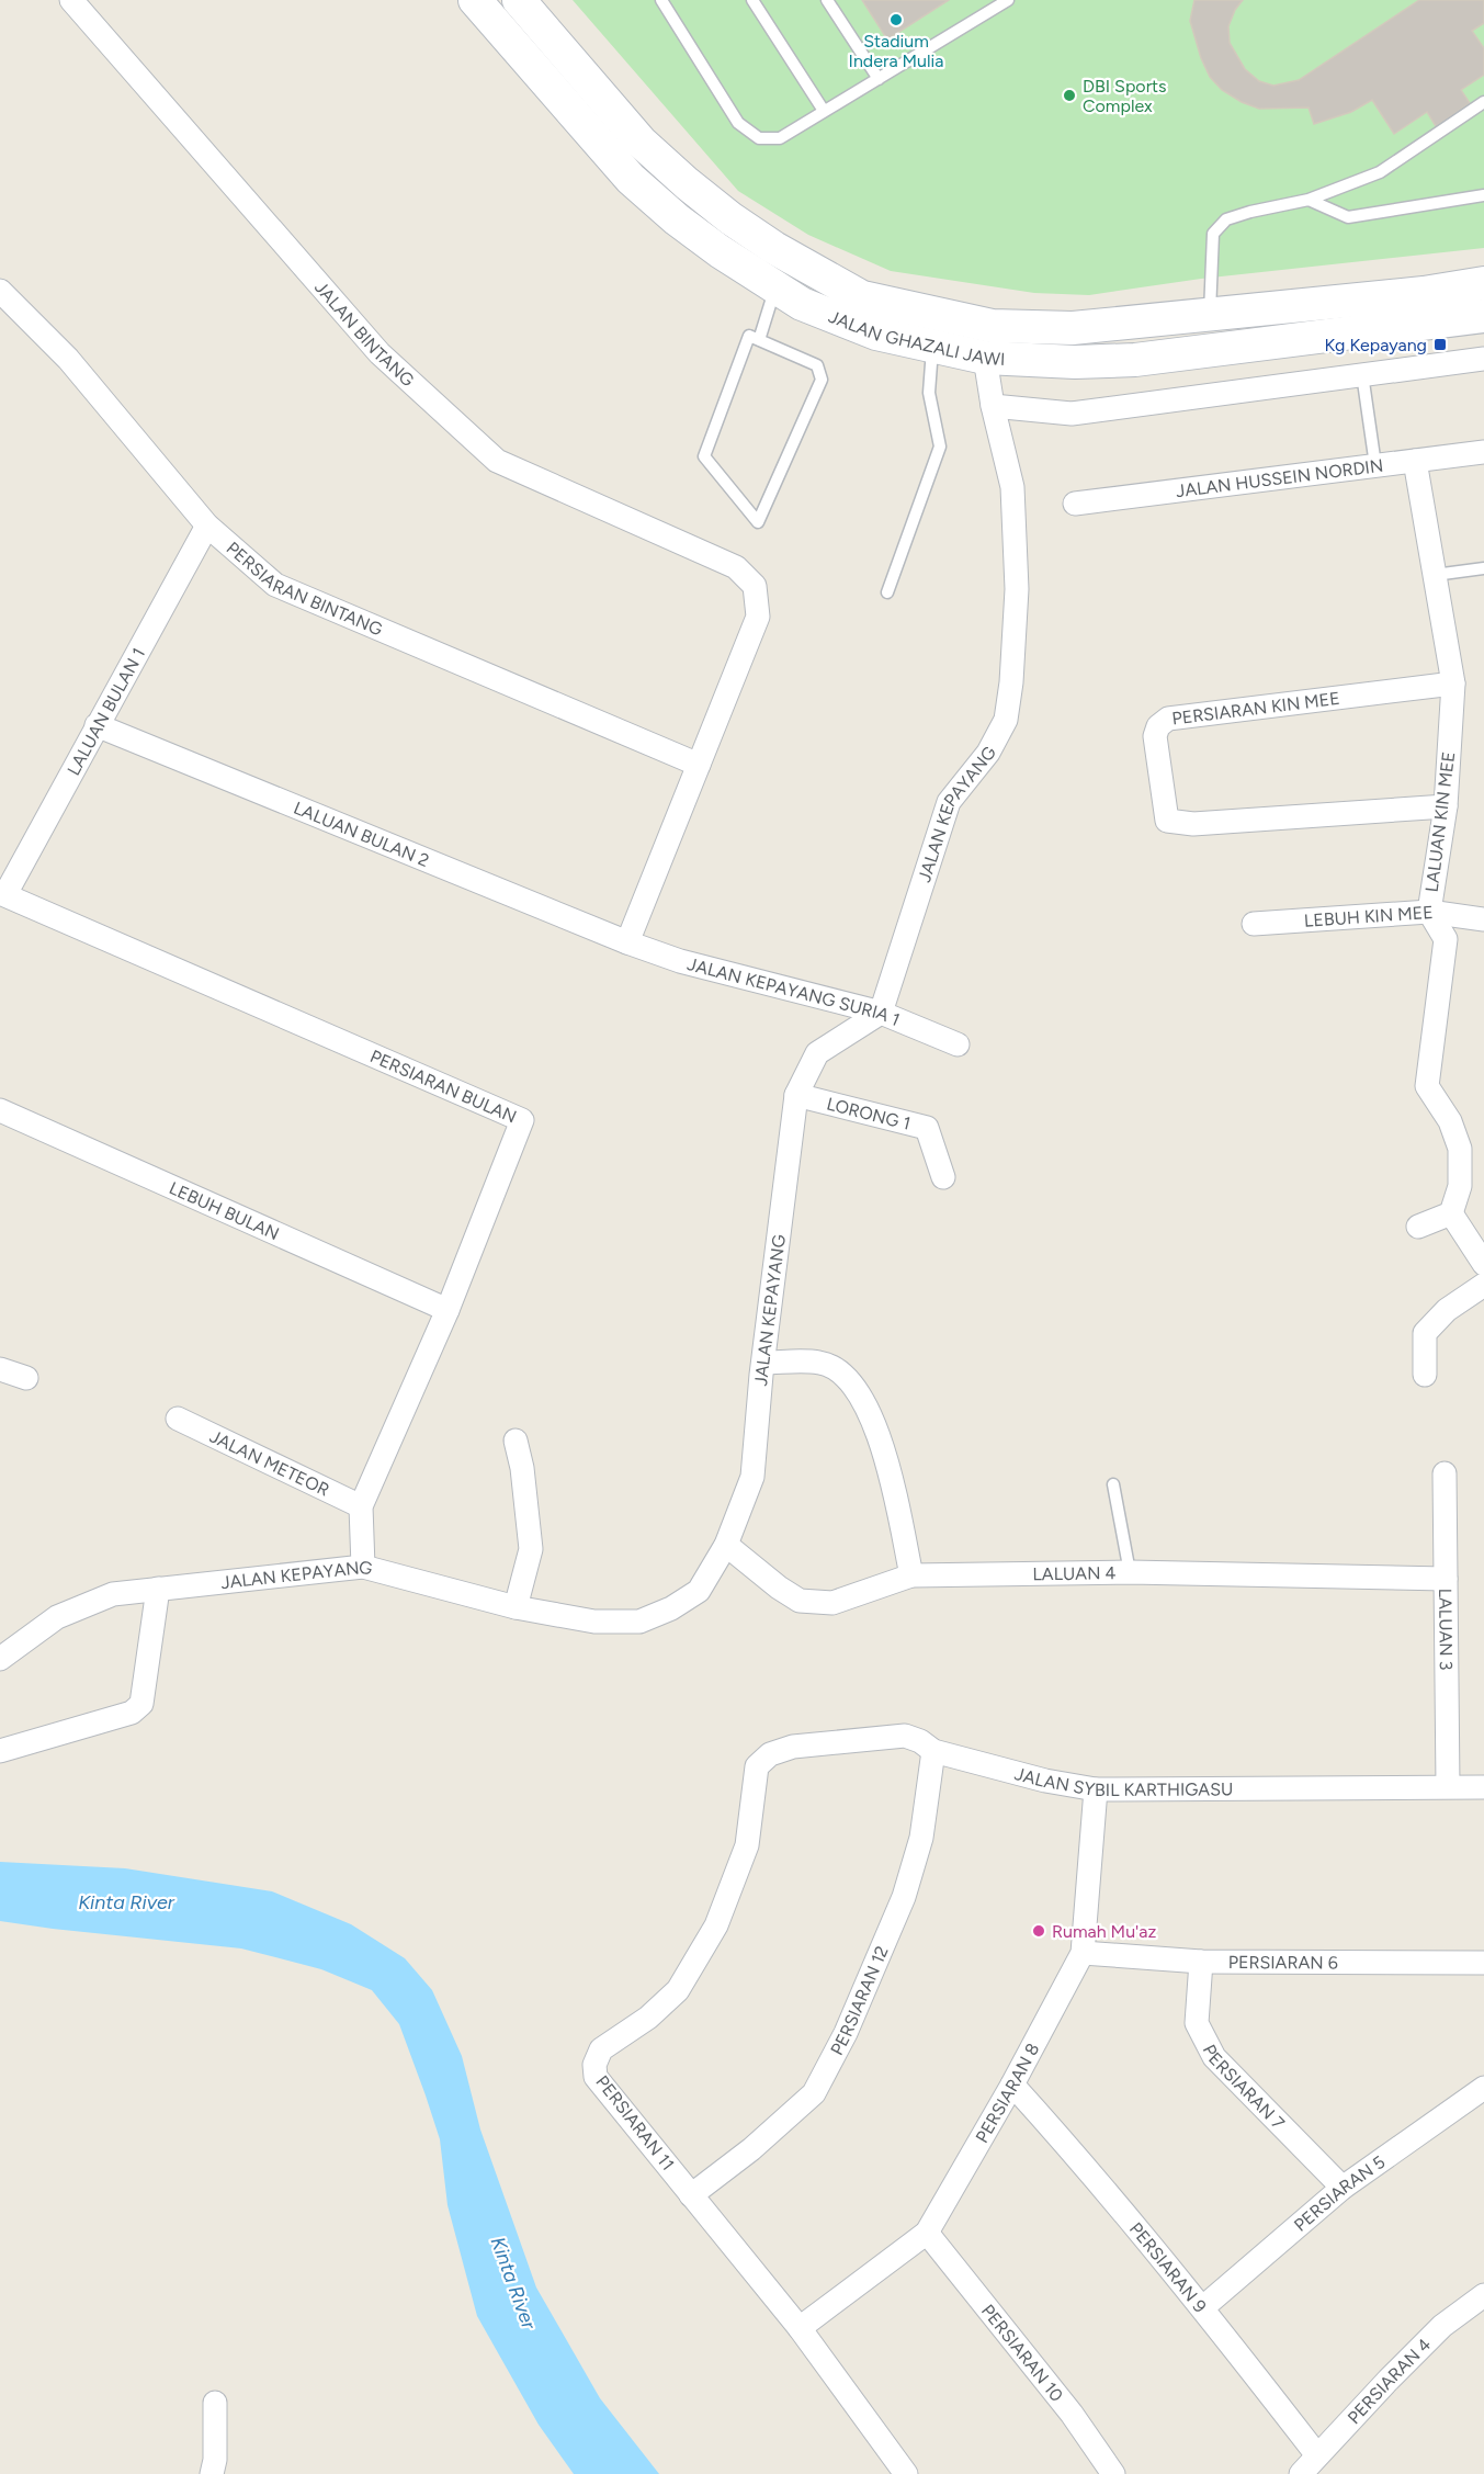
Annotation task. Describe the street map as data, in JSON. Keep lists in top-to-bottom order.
{
  "streets": {
    "main road": ["JALAN GHAZALI JAWI"],
    "street": [
      "JALAN BINTANG",
      "JALAN HUSSEIN NORDIN",
      "PERSIARAN BINTANG",
      "PERSIARAN KIN MEE",
      "LALUAN BULAN 1",
      "JALAN KEPAYANG",
      "LALUAN KIN MEE",
      "LALUAN BULAN 2",
      "LEBUH KIN MEE",
      "JALAN KEPAYANG SURIA 1",
      "PERSIARAN BULAN",
      "LORONG 1",
      "LEBUH BULAN",
      "JALAN METEOR",
      "LALUAN 4",
      "LALUAN 3",
      "JALAN SYBIL KARTHIGASU",
      "PERSIARAN 6",
      "PERSIARAN 12",
      "PERSIARAN 7",
      "PERSIARAN 8",
      "PERSIARAN 11",
      "PERSIARAN 5",
      "PERSIARAN 9",
      "PERSIARAN 10",
      "PERSIARAN 4"
    ]
  },
  "crossings": [
    ["JALAN BINTANG", "PERSIARAN BINTANG"],
    ["JALAN GHAZALI JAWI", "JALAN KEPAYANG"],
    ["JALAN HUSSEIN NORDIN", "LALUAN KIN MEE"],
    ["PERSIARAN BINTANG", "LALUAN BULAN 1"],
    ["PERSIARAN KIN MEE", "LALUAN KIN MEE"],
    ["LALUAN BULAN 1", "LALUAN BULAN 2"],
    ["LALUAN BULAN 1", "PERSIARAN BULAN"],
    ["JALAN KEPAYANG", "JALAN KEPAYANG SURIA 1"],
    ["JALAN KEPAYANG", "PERSIARAN BULAN"],
    ["JALAN KEPAYANG", "LORONG 1"],
    ["JALAN KEPAYANG", "LALUAN 4"],
    ["LALUAN KIN MEE", "LEBUH KIN MEE"],
    ["LALUAN BULAN 2", "JALAN KEPAYANG SURIA 1"],
    ["PERSIARAN BULAN", "LEBUH BULAN"],
    ["PERSIARAN BULAN", "JALAN METEOR"],
    ["LALUAN 4", "LALUAN 3"],
    ["LALUAN 3", "JALAN SYBIL KARTHIGASU"],
    ["JALAN SYBIL KARTHIGASU", "PERSIARAN 12"],
    ["JALAN SYBIL KARTHIGASU", "PERSIARAN 8"],
    ["JALAN SYBIL KARTHIGASU", "PERSIARAN 11"],
    ["PERSIARAN 6", "PERSIARAN 7"],
    ["PERSIARAN 6", "PERSIARAN 8"],
    ["PERSIARAN 12", "PERSIARAN 11"],
    ["PERSIARAN 7", "PERSIARAN 5"],
    ["PERSIARAN 8", "PERSIARAN 11"],
    ["PERSIARAN 8", "PERSIARAN 9"],
    ["PERSIARAN 8", "PERSIARAN 10"],
    ["PERSIARAN 5", "PERSIARAN 9"],
    ["PERSIARAN 9", "PERSIARAN 4"]
  ],
  "water": ["Kinta River"],
  "places": {
    "other": ["Stadium Indera Mulia", "DBI Sports Complex", "Rumah Mu'az"],
    "transit": ["Kg Kepayang"]
  }
}
